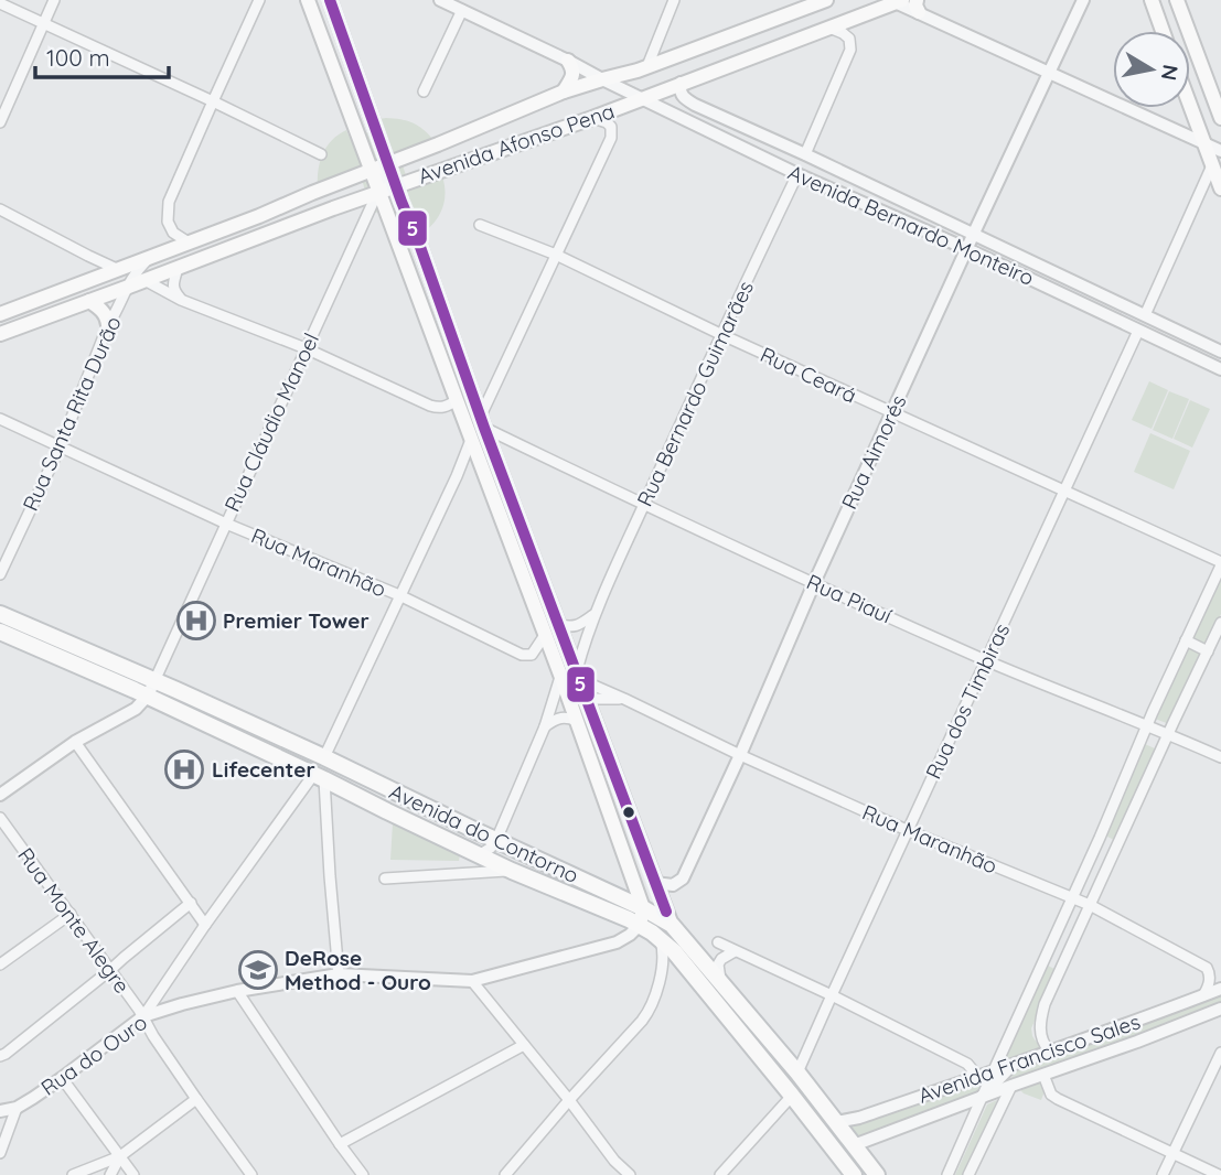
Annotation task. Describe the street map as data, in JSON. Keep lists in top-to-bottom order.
{
  "streets": {
    "main road": ["Avenida Afonso Pena", "Avenida do Contorno"],
    "street": [
      "Avenida Bernardo Monteiro",
      "Rua Ceará",
      "Rua Bernardo Guimarães",
      "Rua Santa Rita Durão",
      "Rua Cláudio Manoel",
      "Rua Aimorés",
      "Rua Maranhão",
      "Rua Piauí",
      "Rua dos Timbiras",
      "Rua Monte Alegre",
      "Rua do Ouro",
      "Avenida Francisco Sales"
    ]
  },
  "crossings": [
    ["Avenida Afonso Pena", "Avenida Bernardo Monteiro"],
    ["Avenida Afonso Pena", "Rua Santa Rita Durão"],
    ["Avenida Afonso Pena", "Rua Cláudio Manoel"],
    ["Avenida Bernardo Monteiro", "Rua Bernardo Guimarães"],
    ["Avenida Bernardo Monteiro", "Rua Aimorés"],
    ["Avenida Bernardo Monteiro", "Rua dos Timbiras"],
    ["Rua Ceará", "Rua Bernardo Guimarães"],
    ["Rua Ceará", "Rua Aimorés"],
    ["Rua Ceará", "Rua dos Timbiras"],
    ["Rua Bernardo Guimarães", "Rua Maranhão"],
    ["Rua Bernardo Guimarães", "Rua Piauí"],
    ["Rua Santa Rita Durão", "Rua Maranhão"],
    ["Rua Cláudio Manoel", "Rua Maranhão"],
    ["Rua Cláudio Manoel", "Avenida do Contorno"],
    ["Rua Aimorés", "Rua Maranhão"],
    ["Rua Aimorés", "Rua Piauí"],
    ["Rua Maranhão", "Rua dos Timbiras"],
    ["Rua Maranhão", "Avenida Francisco Sales"],
    ["Rua Piauí", "Rua dos Timbiras"],
    ["Rua dos Timbiras", "Avenida do Contorno"],
    ["Avenida do Contorno", "Rua do Ouro"],
    ["Avenida do Contorno", "Avenida Francisco Sales"],
    ["Rua Monte Alegre", "Rua do Ouro"]
  ],
  "places": {
    "hospital": ["Premier Tower", "Lifecenter"],
    "school or university": ["DeRose Method - Ouro"]
  },
  "lines": ["transit line 5"],
  "scale_bar": "100 m",
  "north": "right"
}
